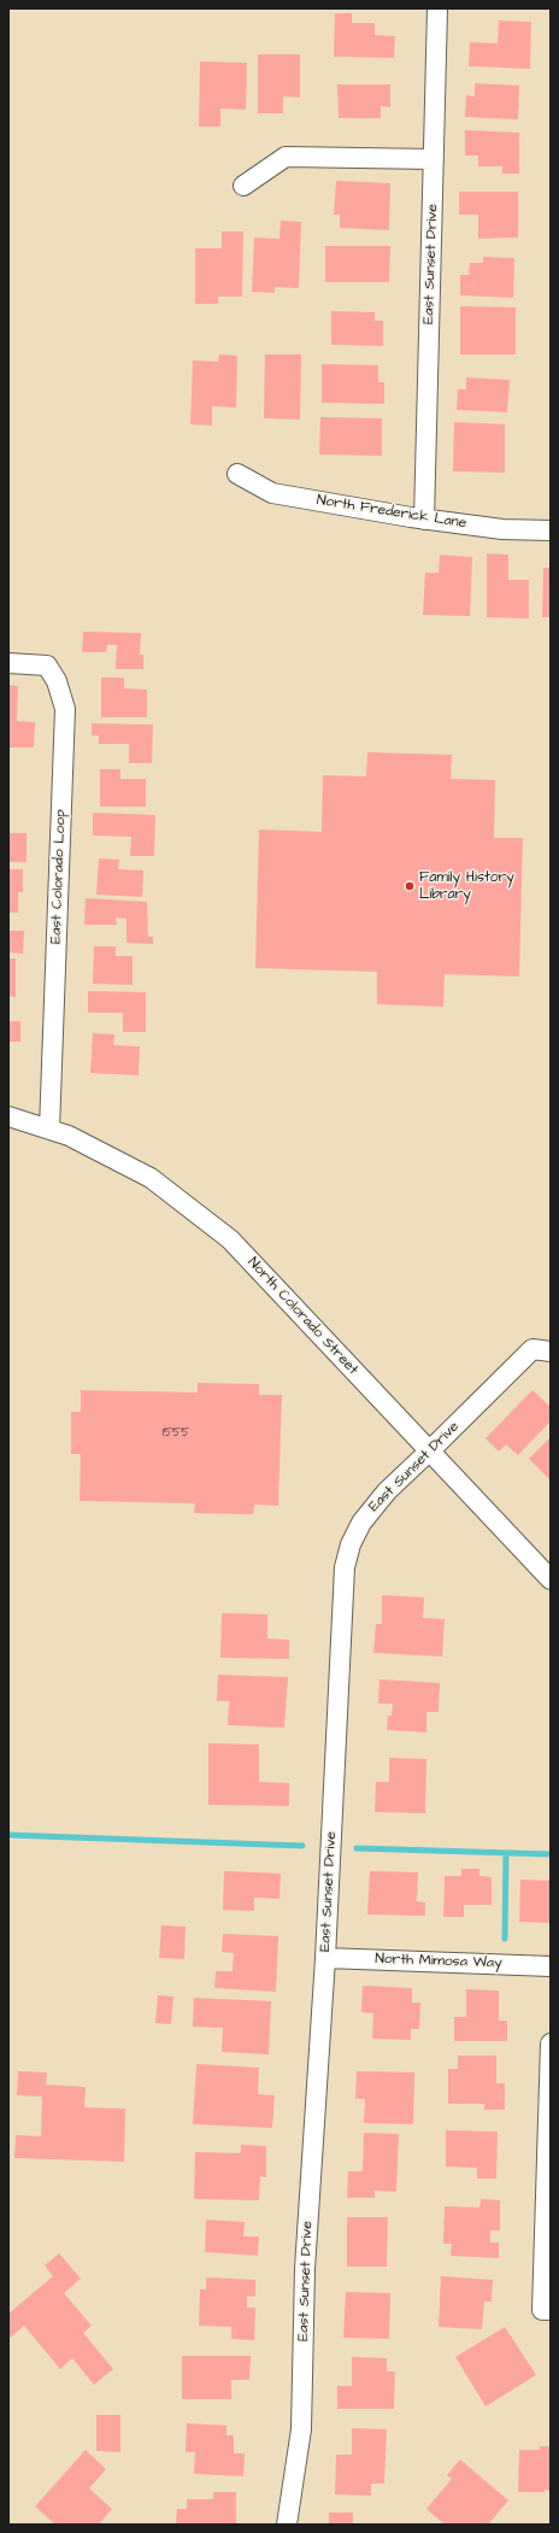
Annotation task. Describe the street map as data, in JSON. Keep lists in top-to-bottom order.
{
  "streets": {
    "street": [
      "East Sunset Drive",
      "North Frederick Lane",
      "East Colorado Loop",
      "North Colorado Street",
      "North Mimosa Way"
    ]
  },
  "crossings": [
    ["East Sunset Drive", "North Frederick Lane"],
    ["East Sunset Drive", "North Colorado Street"],
    ["East Sunset Drive", "North Mimosa Way"],
    ["East Colorado Loop", "North Colorado Street"]
  ],
  "places": ["Family History Library"],
  "house_numbers": ["1555"]
}
